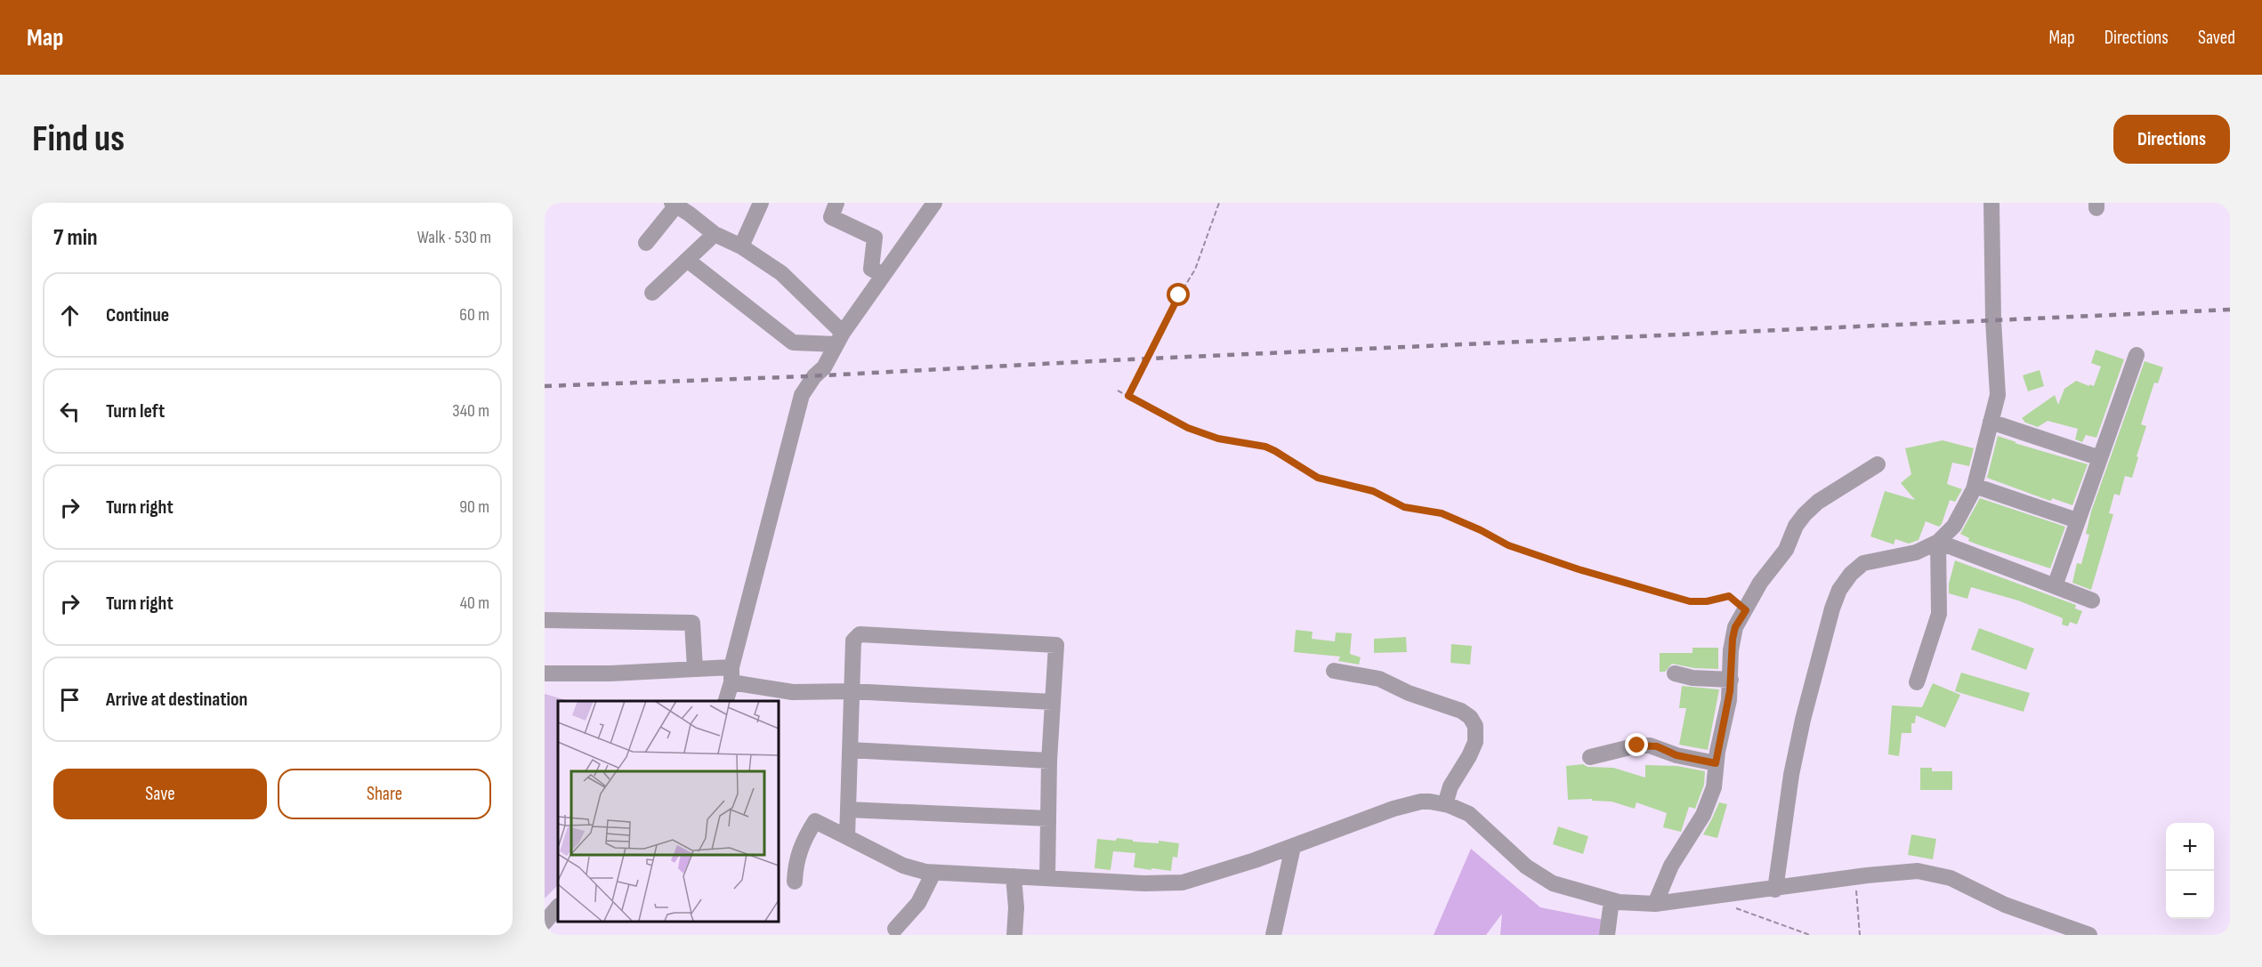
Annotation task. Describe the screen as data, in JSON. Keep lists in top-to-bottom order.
{
  "page": {
    "header": "Map",
    "nav": ["Map", "Directions", "Saved"],
    "buttons": [
      "Directions",
      ["Save", "Share"]
    ],
    "title": "Find us",
    "heading": ["7 min", "Walk · 530 m"],
    "list": [
      ["Continue", "60 m"],
      ["Turn left", "340 m"],
      ["Turn right", "90 m"],
      ["Turn right", "40 m"],
      "Arrive at destination"
    ],
    "map_buttons": ["+", "−"]
  }
}
